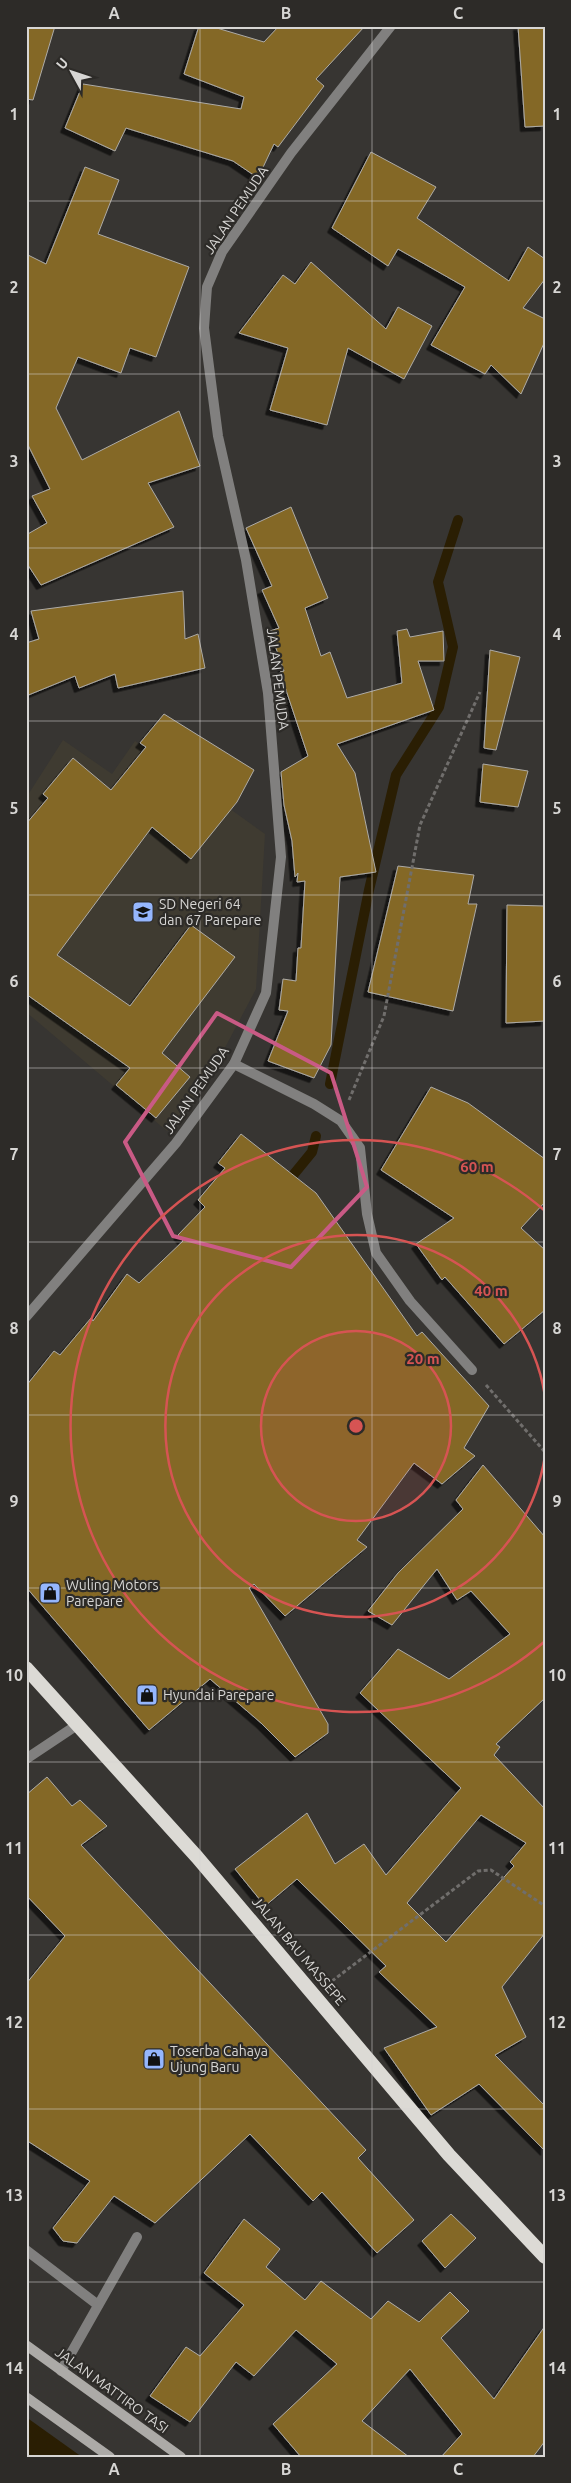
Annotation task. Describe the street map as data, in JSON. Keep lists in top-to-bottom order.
{
  "streets": {
    "highway": ["JALAN BAU MASSEPE"],
    "main road": ["JALAN MATTIRO TASI"],
    "street": ["JALAN PEMUDA"]
  },
  "places": {
    "school or university": ["SD Negeri 64 dan 67 Parepare"],
    "shop": ["Wuling Motors Parepare", "Hyundai Parepare", "Toserba Cahaya Ujung Baru"]
  },
  "north": "top left",
  "grid": {
    "columns": ["A", "B", "C"],
    "rows": [
      "1",
      "2",
      "3",
      "4",
      "5",
      "6",
      "7",
      "8",
      "9",
      "10",
      "11",
      "12",
      "13",
      "14"
    ]
  },
  "rings": ["60 m", "40 m", "20 m"]
}
